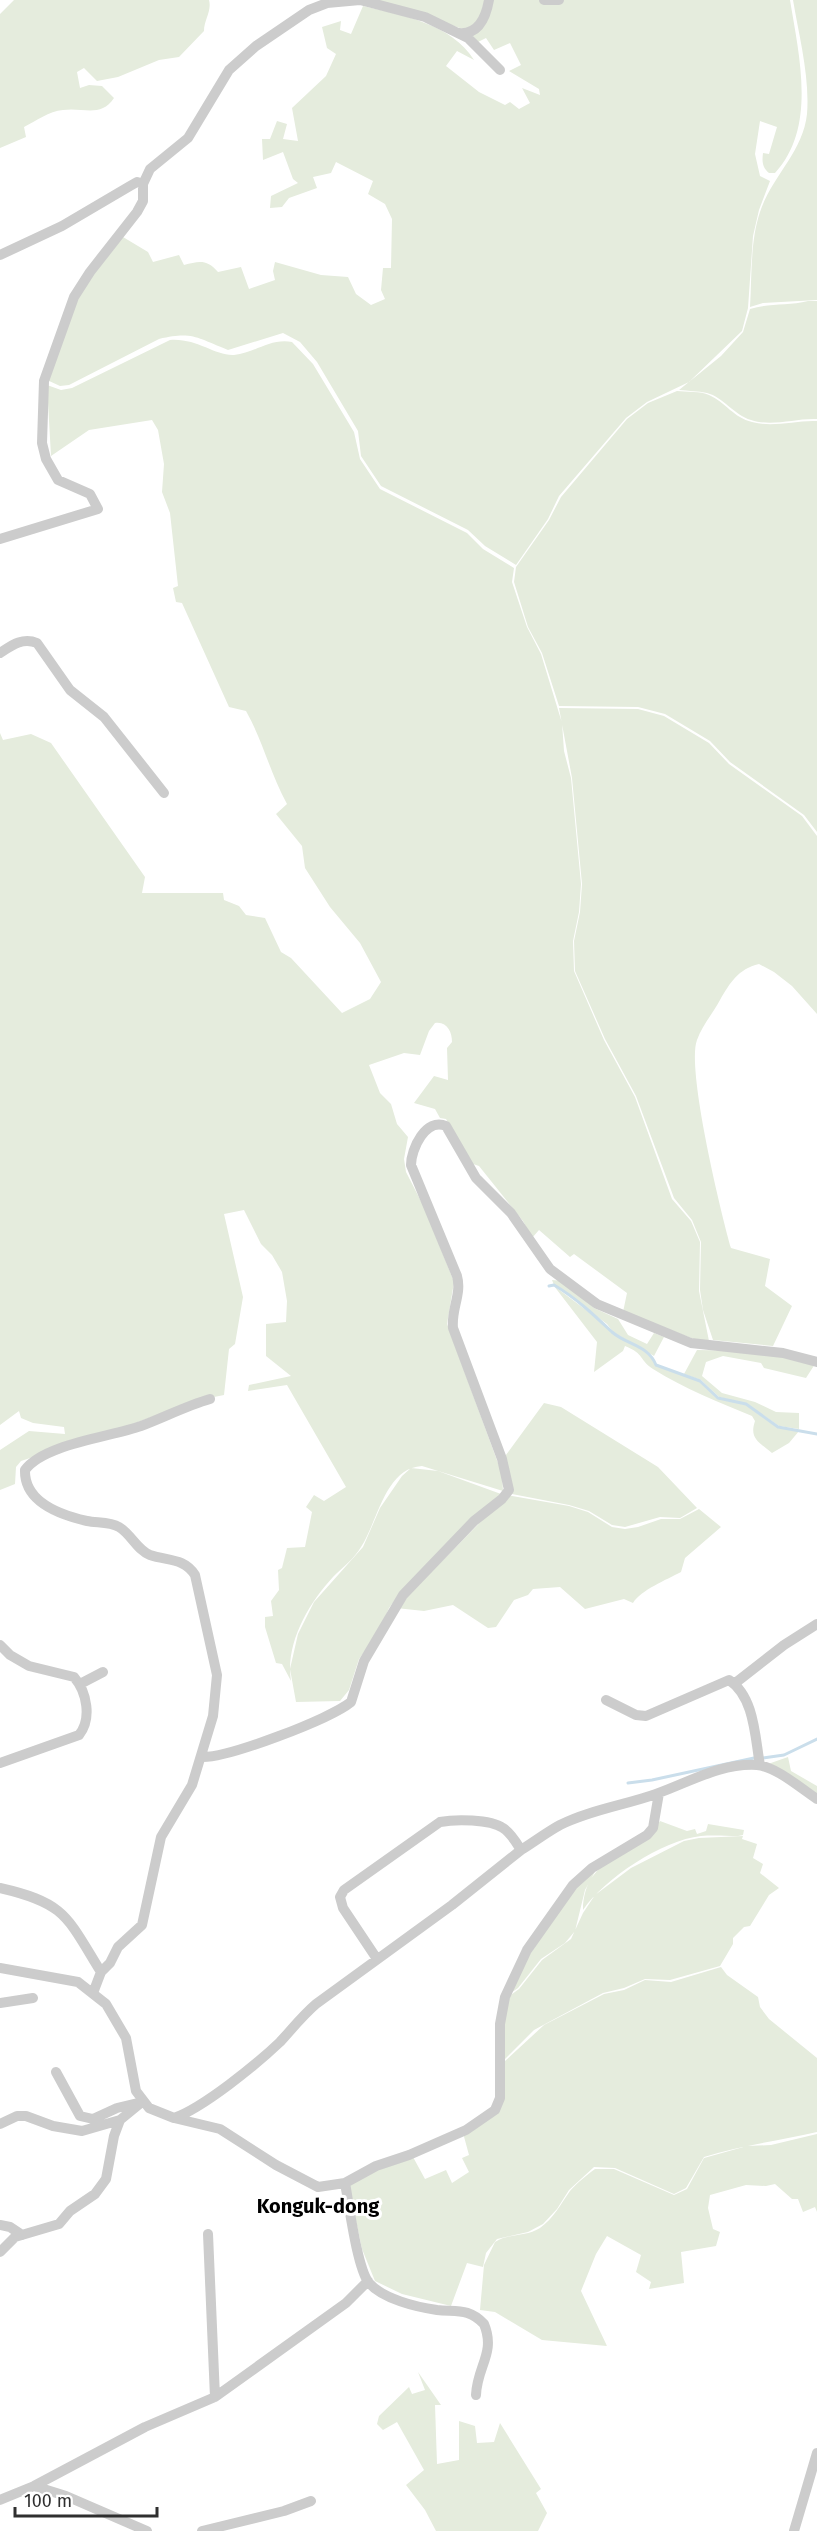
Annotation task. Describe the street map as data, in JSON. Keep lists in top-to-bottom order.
{
  "districts": ["Konguk-dong"],
  "scale_bar": "100 m"
}
